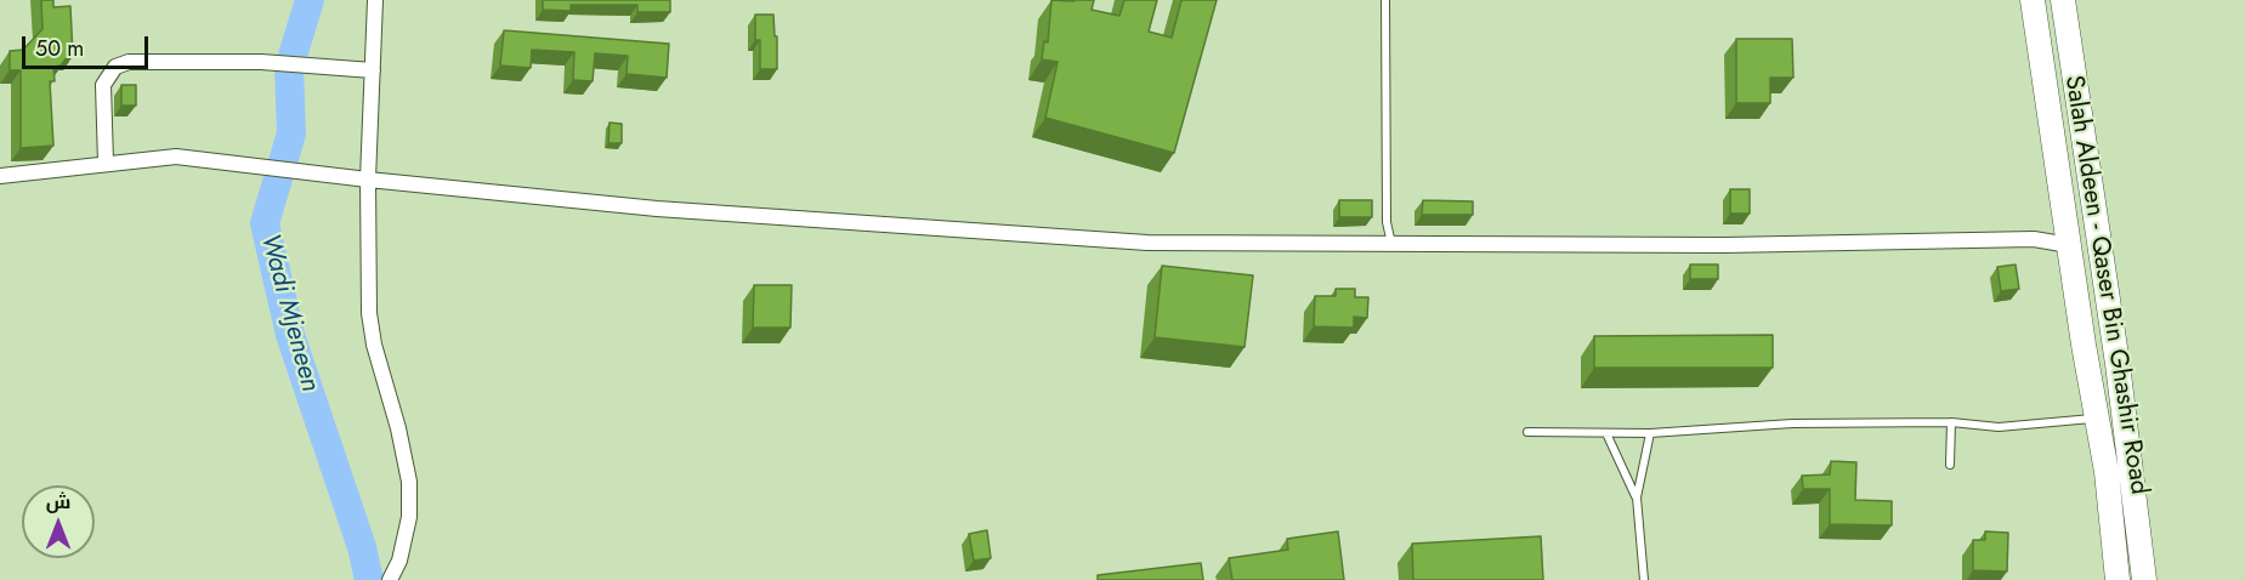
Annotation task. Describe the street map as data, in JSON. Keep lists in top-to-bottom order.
{
  "streets": {
    "highway": ["Salah Aldeen - Qaser Bin Ghashir Road"]
  },
  "water": ["Wadi Mjeneen"],
  "scale_bar": "50 m",
  "north": "top"
}
